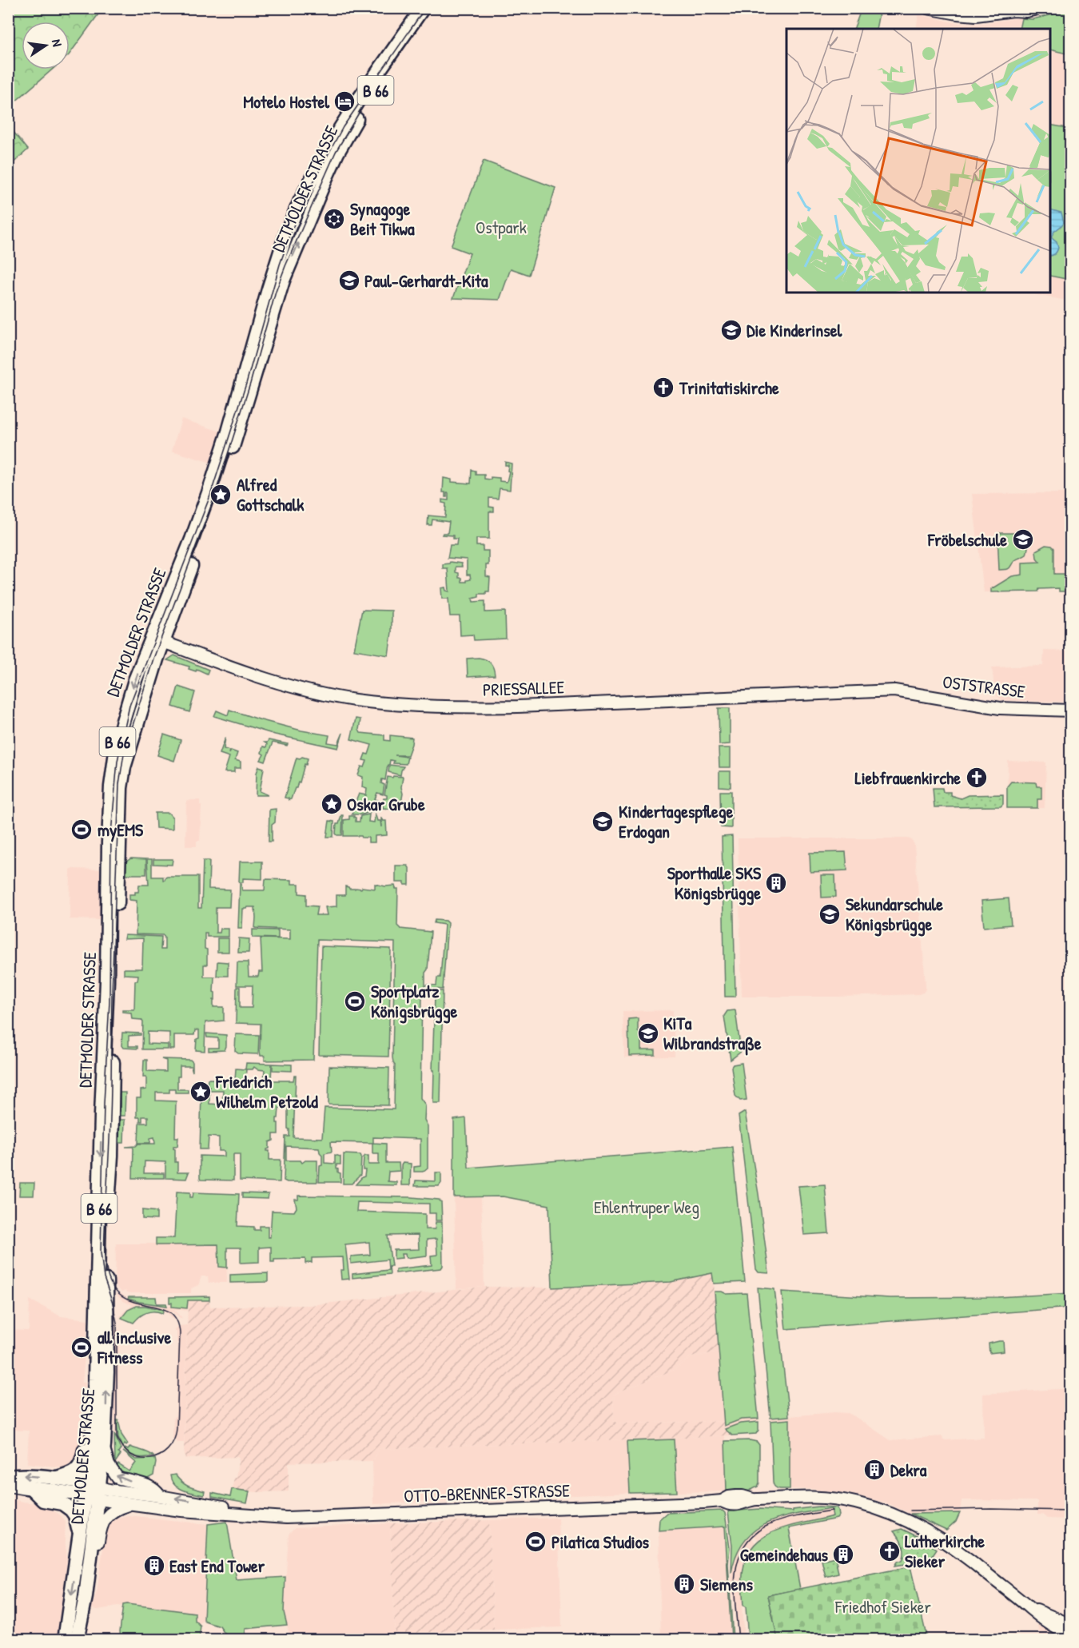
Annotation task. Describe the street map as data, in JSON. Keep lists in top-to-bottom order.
{
  "streets": {
    "main road": ["B 66", "DETMOLDER STRASSE"],
    "street": ["OSTSTRASSE", "PRIESSALLEE", "OTTO-BRENNER-STRASSE"]
  },
  "crossings": [
    ["B 66", "DETMOLDER STRASSE"],
    ["B 66", "OTTO-BRENNER-STRASSE"],
    ["DETMOLDER STRASSE", "PRIESSALLEE"],
    ["DETMOLDER STRASSE", "OTTO-BRENNER-STRASSE"],
    ["OSTSTRASSE", "PRIESSALLEE"]
  ],
  "parks": ["Ostpark", "Ehlentruper Weg", "Friedhof Sieker"],
  "places": {
    "hotel": ["Motelo Hostel"],
    "synagogue": ["Synagoge Beit Tikwa"],
    "school or university": [
      "Paul-Gerhardt-Kita",
      "Die Kinderinsel",
      "Fröbelschule",
      "Kindertagespflege Erdogan",
      "Sekundarschule Königsbrügge",
      "KiTa Wilbrandstraße"
    ],
    "church": ["Trinitatiskirche", "Liebfrauenkirche", "Lutherkirche Sieker"],
    "place": ["Alfred Gottschalk", "Oskar Grube", "Friedrich Wilhelm Petzold"],
    "sports": [
      "myEMS",
      "Sportplatz Königsbrügge",
      "all inclusive Fitness",
      "Pilatica Studios"
    ],
    "building": [
      "Sporthalle SKS Königsbrügge",
      "Dekra",
      "Gemeindehaus",
      "East End Tower",
      "Siemens"
    ]
  },
  "north": "right"
}
